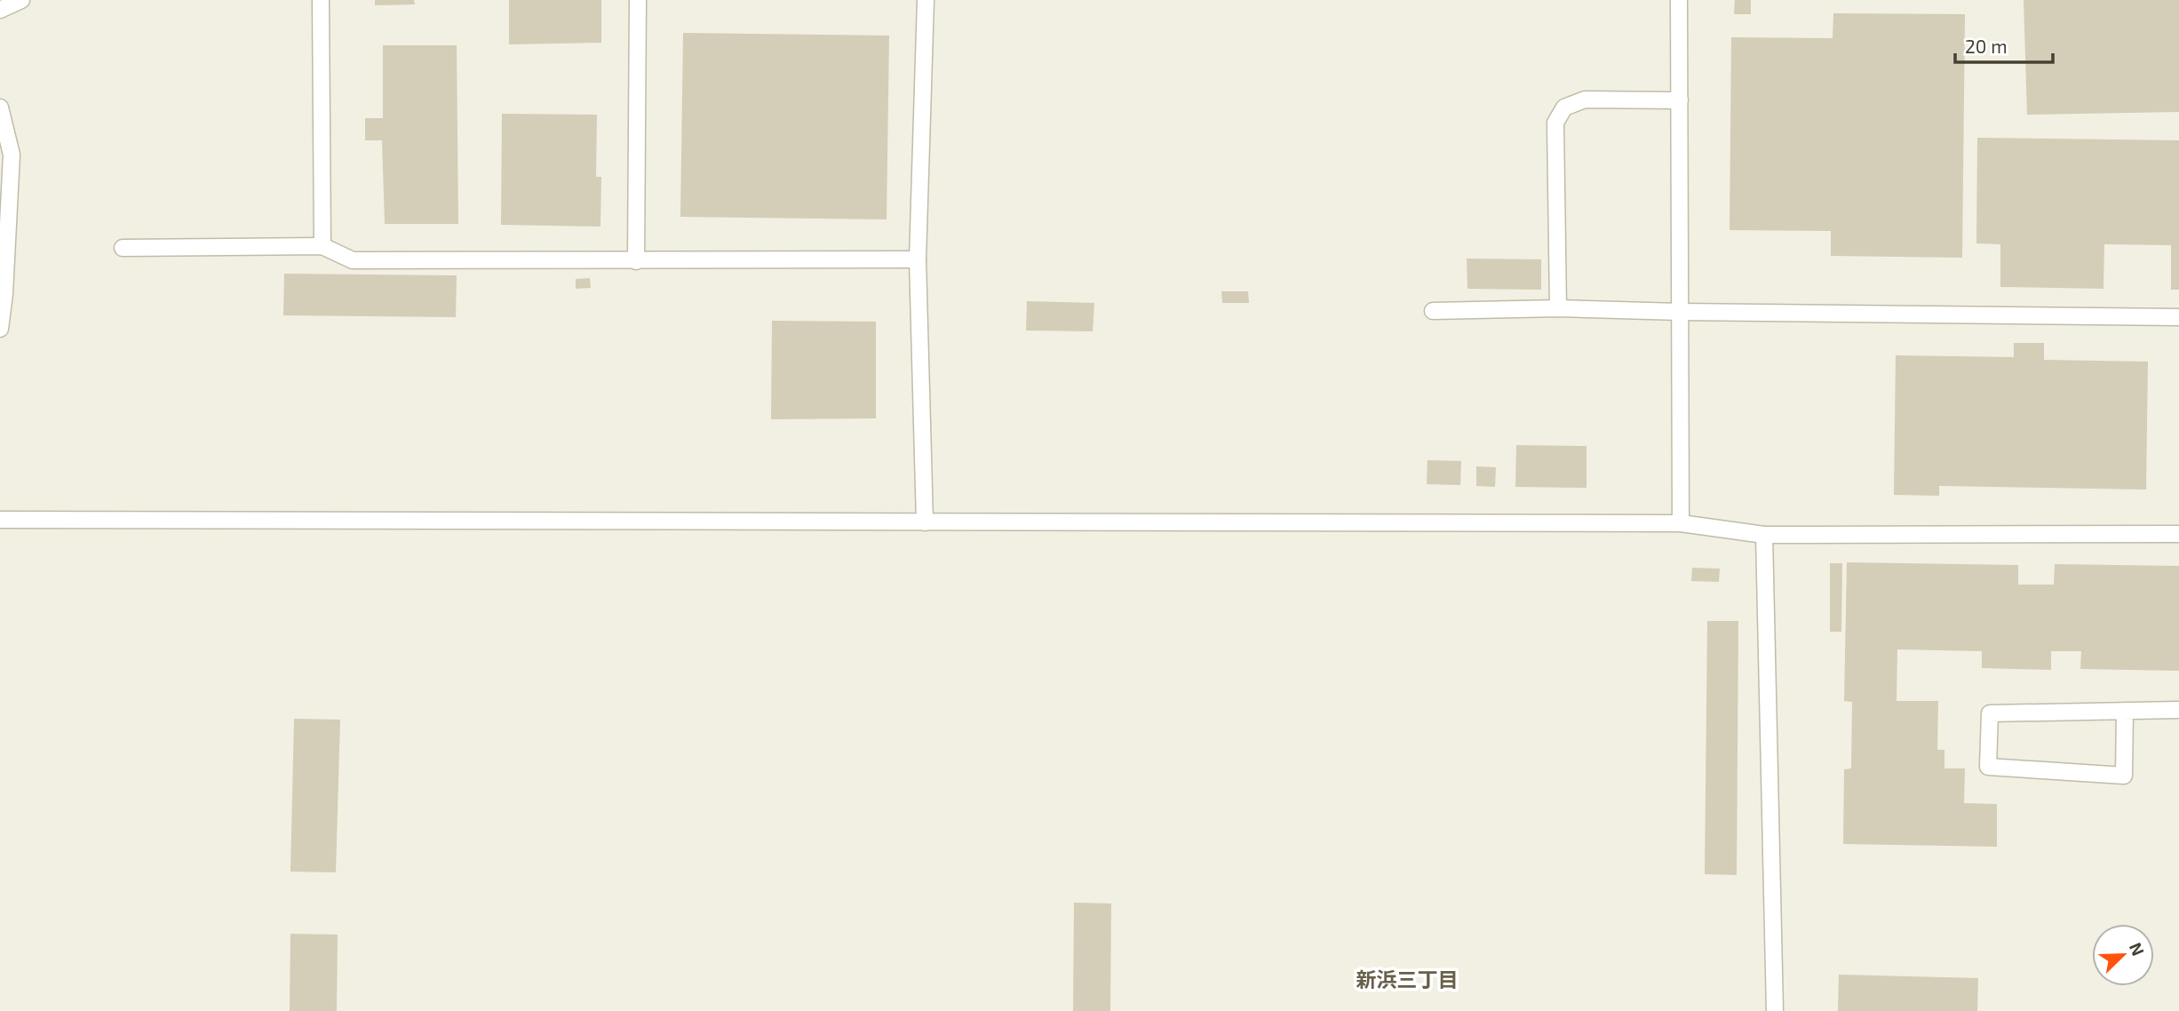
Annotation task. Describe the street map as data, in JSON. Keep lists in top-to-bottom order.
{
  "districts": ["新浜三丁目"],
  "scale_bar": "20 m",
  "north": "top right"
}
